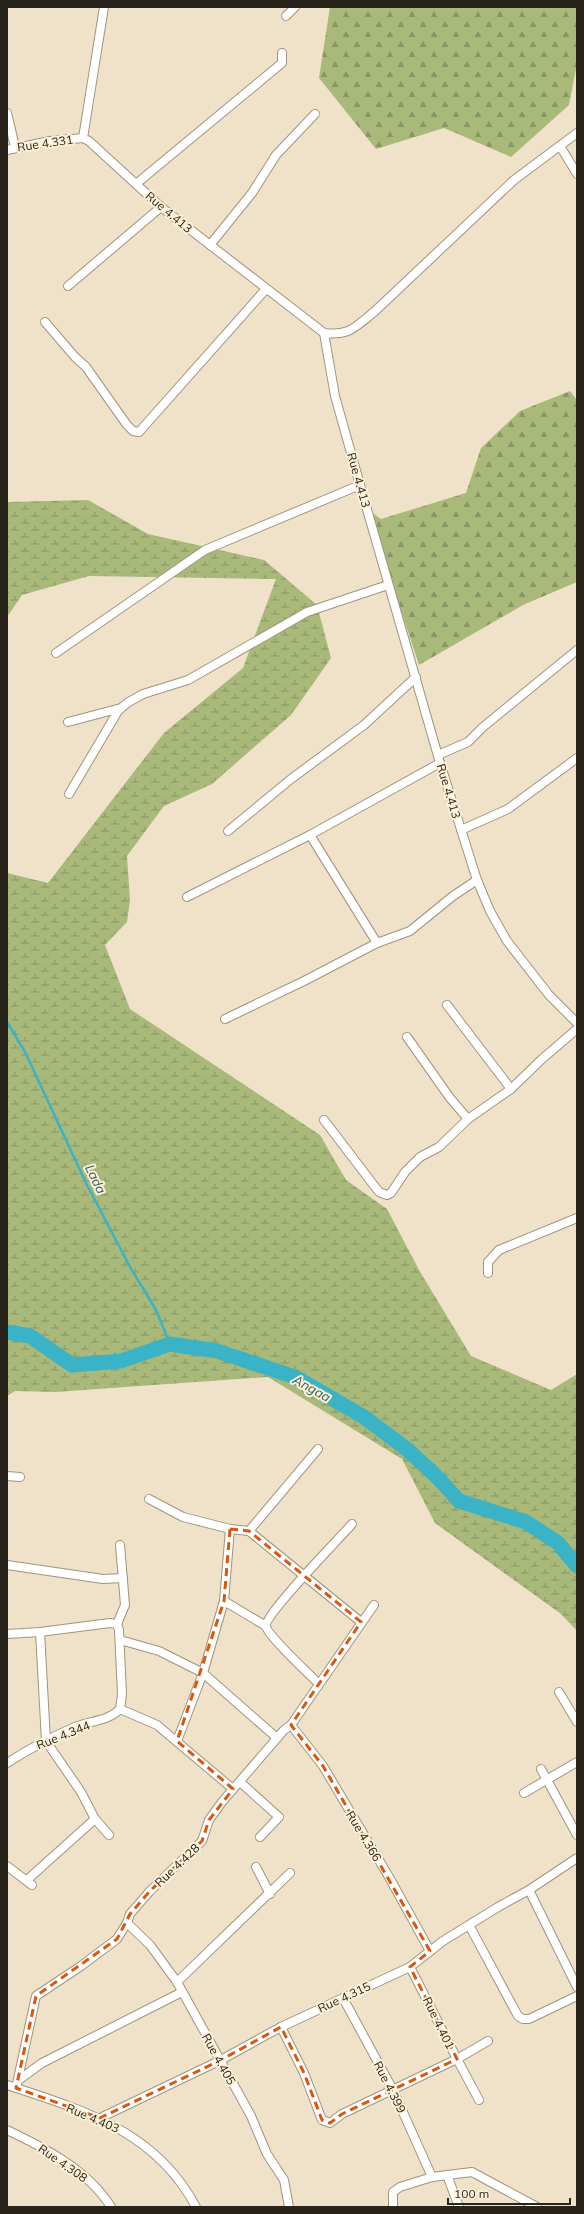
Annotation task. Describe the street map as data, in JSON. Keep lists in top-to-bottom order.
{
  "streets": {
    "street": [
      "Rue 4.331",
      "Rue 4.413",
      "Rue 4.344",
      "Rue 4.366",
      "Rue 4.428",
      "Rue 4.315",
      "Rue 4.401",
      "Rue 4.405",
      "Rue 4.399",
      "Rue 4.403",
      "Rue 4.308"
    ]
  },
  "crossings": [
    ["Rue 4.331", "Rue 4.413"],
    ["Rue 4.366", "Rue 4.428"],
    ["Rue 4.366", "Rue 4.315"],
    ["Rue 4.428", "Rue 4.405"],
    ["Rue 4.428", "Rue 4.403"],
    ["Rue 4.315", "Rue 4.401"],
    ["Rue 4.315", "Rue 4.405"],
    ["Rue 4.315", "Rue 4.399"],
    ["Rue 4.315", "Rue 4.403"],
    ["Rue 4.401", "Rue 4.399"]
  ],
  "water": ["Lada", "Angaa"],
  "scale_bar": "100 m"
}
